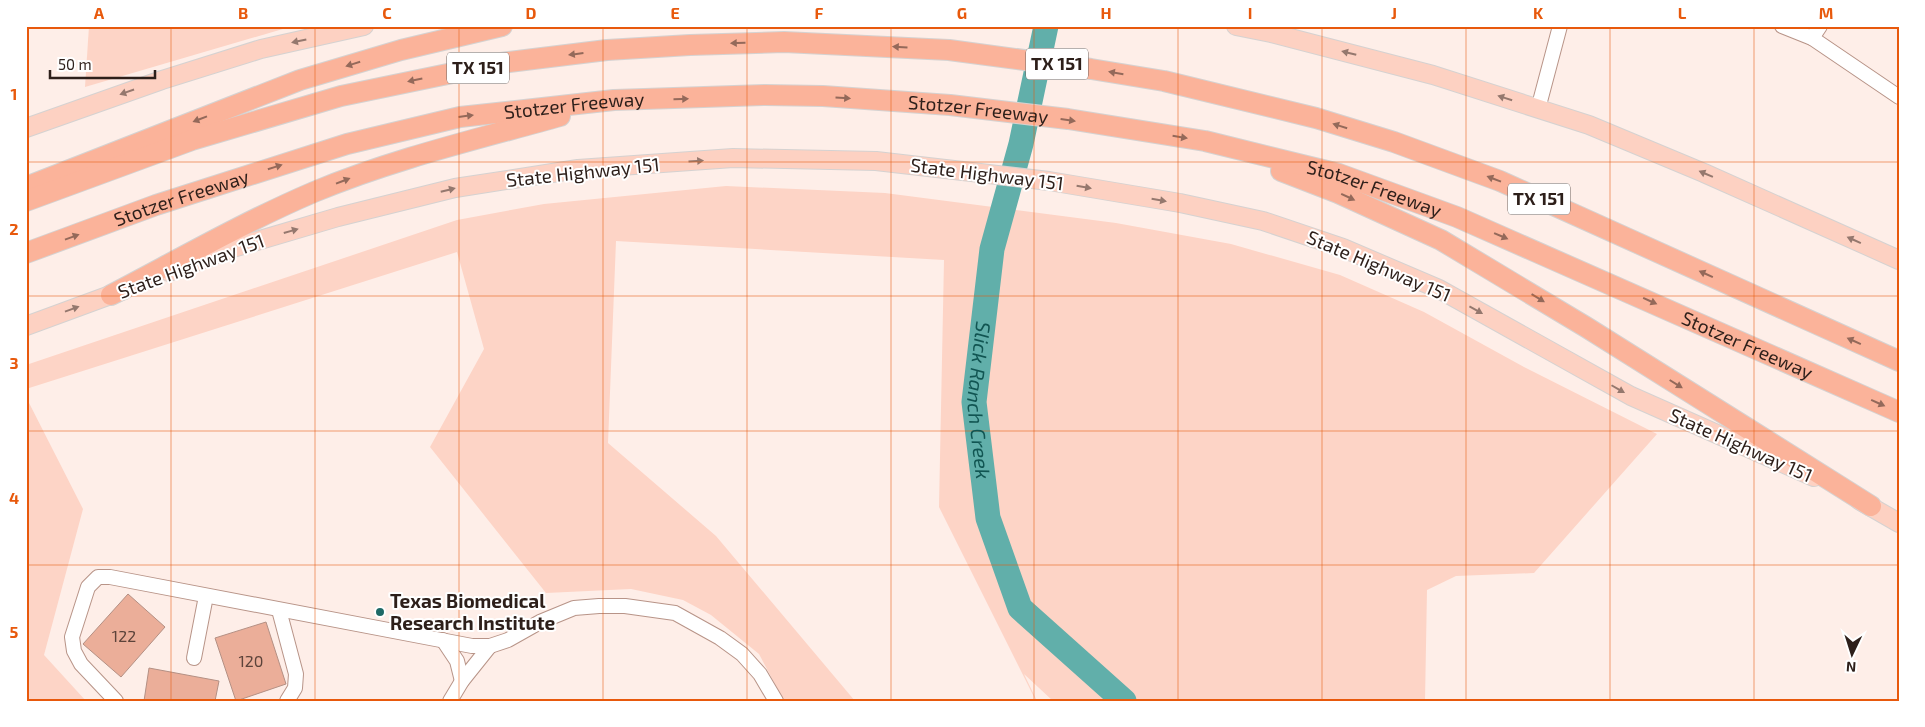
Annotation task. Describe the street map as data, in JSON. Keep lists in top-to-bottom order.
{
  "streets": {
    "highway": ["TX 151", "Stotzer Freeway"],
    "main road": ["State Highway 151"]
  },
  "one_way": ["State Highway 151"],
  "water": ["Slick Ranch Creek"],
  "places": ["Texas Biomedical Research Institute"],
  "house_numbers": ["122", "120"],
  "scale_bar": "50 m",
  "north": "bottom",
  "grid": {
    "columns": [
      "A",
      "B",
      "C",
      "D",
      "E",
      "F",
      "G",
      "H",
      "I",
      "J",
      "K",
      "L",
      "M"
    ],
    "rows": [
      "1",
      "2",
      "3",
      "4",
      "5"
    ]
  }
}
